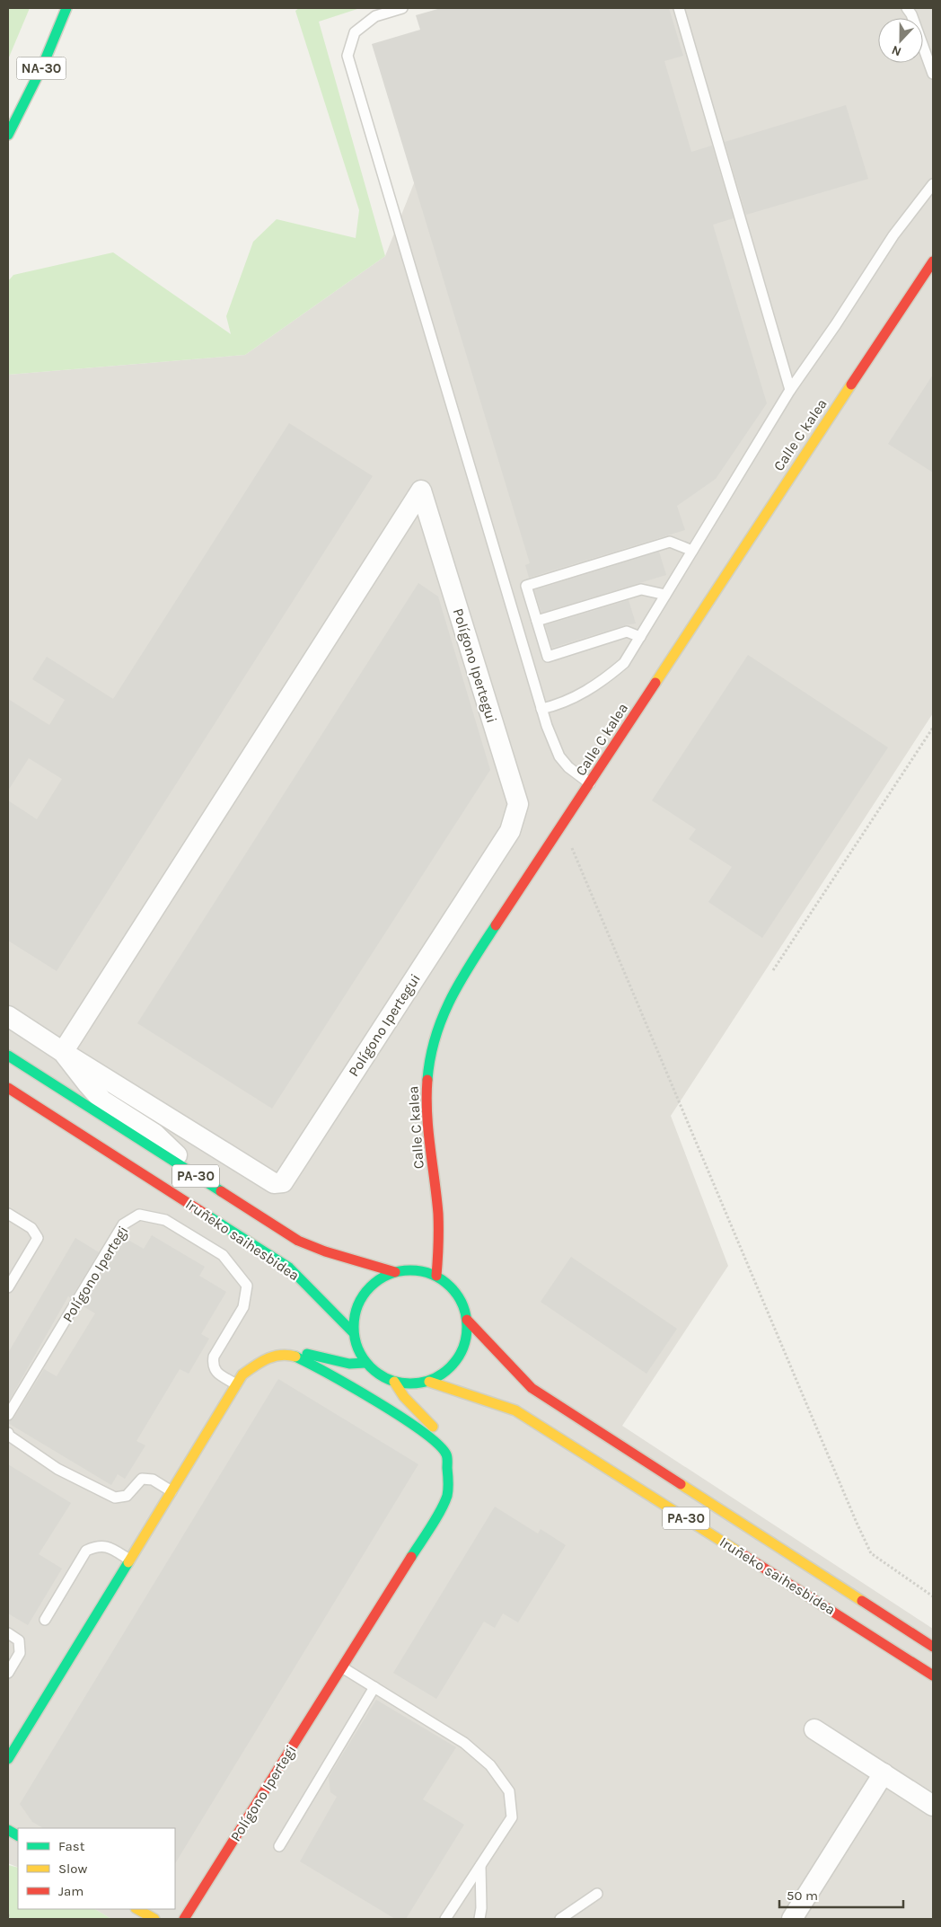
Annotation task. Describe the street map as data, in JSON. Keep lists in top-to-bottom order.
{
  "streets": {
    "main road": [
      "NA-30",
      "Calle C kalea",
      "PA-30",
      "Iruñeko saihesbidea",
      "Polígono Ipertegi"
    ],
    "street": ["Polígono Ipertegui"]
  },
  "crossings": [
    ["Calle C kalea", "PA-30"],
    ["Calle C kalea", "Iruñeko saihesbidea"],
    ["Calle C kalea", "Polígono Ipertegi"],
    ["Polígono Ipertegui", "Iruñeko saihesbidea"],
    ["PA-30", "Iruñeko saihesbidea"],
    ["PA-30", "Polígono Ipertegi"],
    ["Iruñeko saihesbidea", "Polígono Ipertegi"]
  ],
  "legend": ["Fast", "Slow", "Jam"],
  "scale_bar": "50 m",
  "north": "bottom"
}
